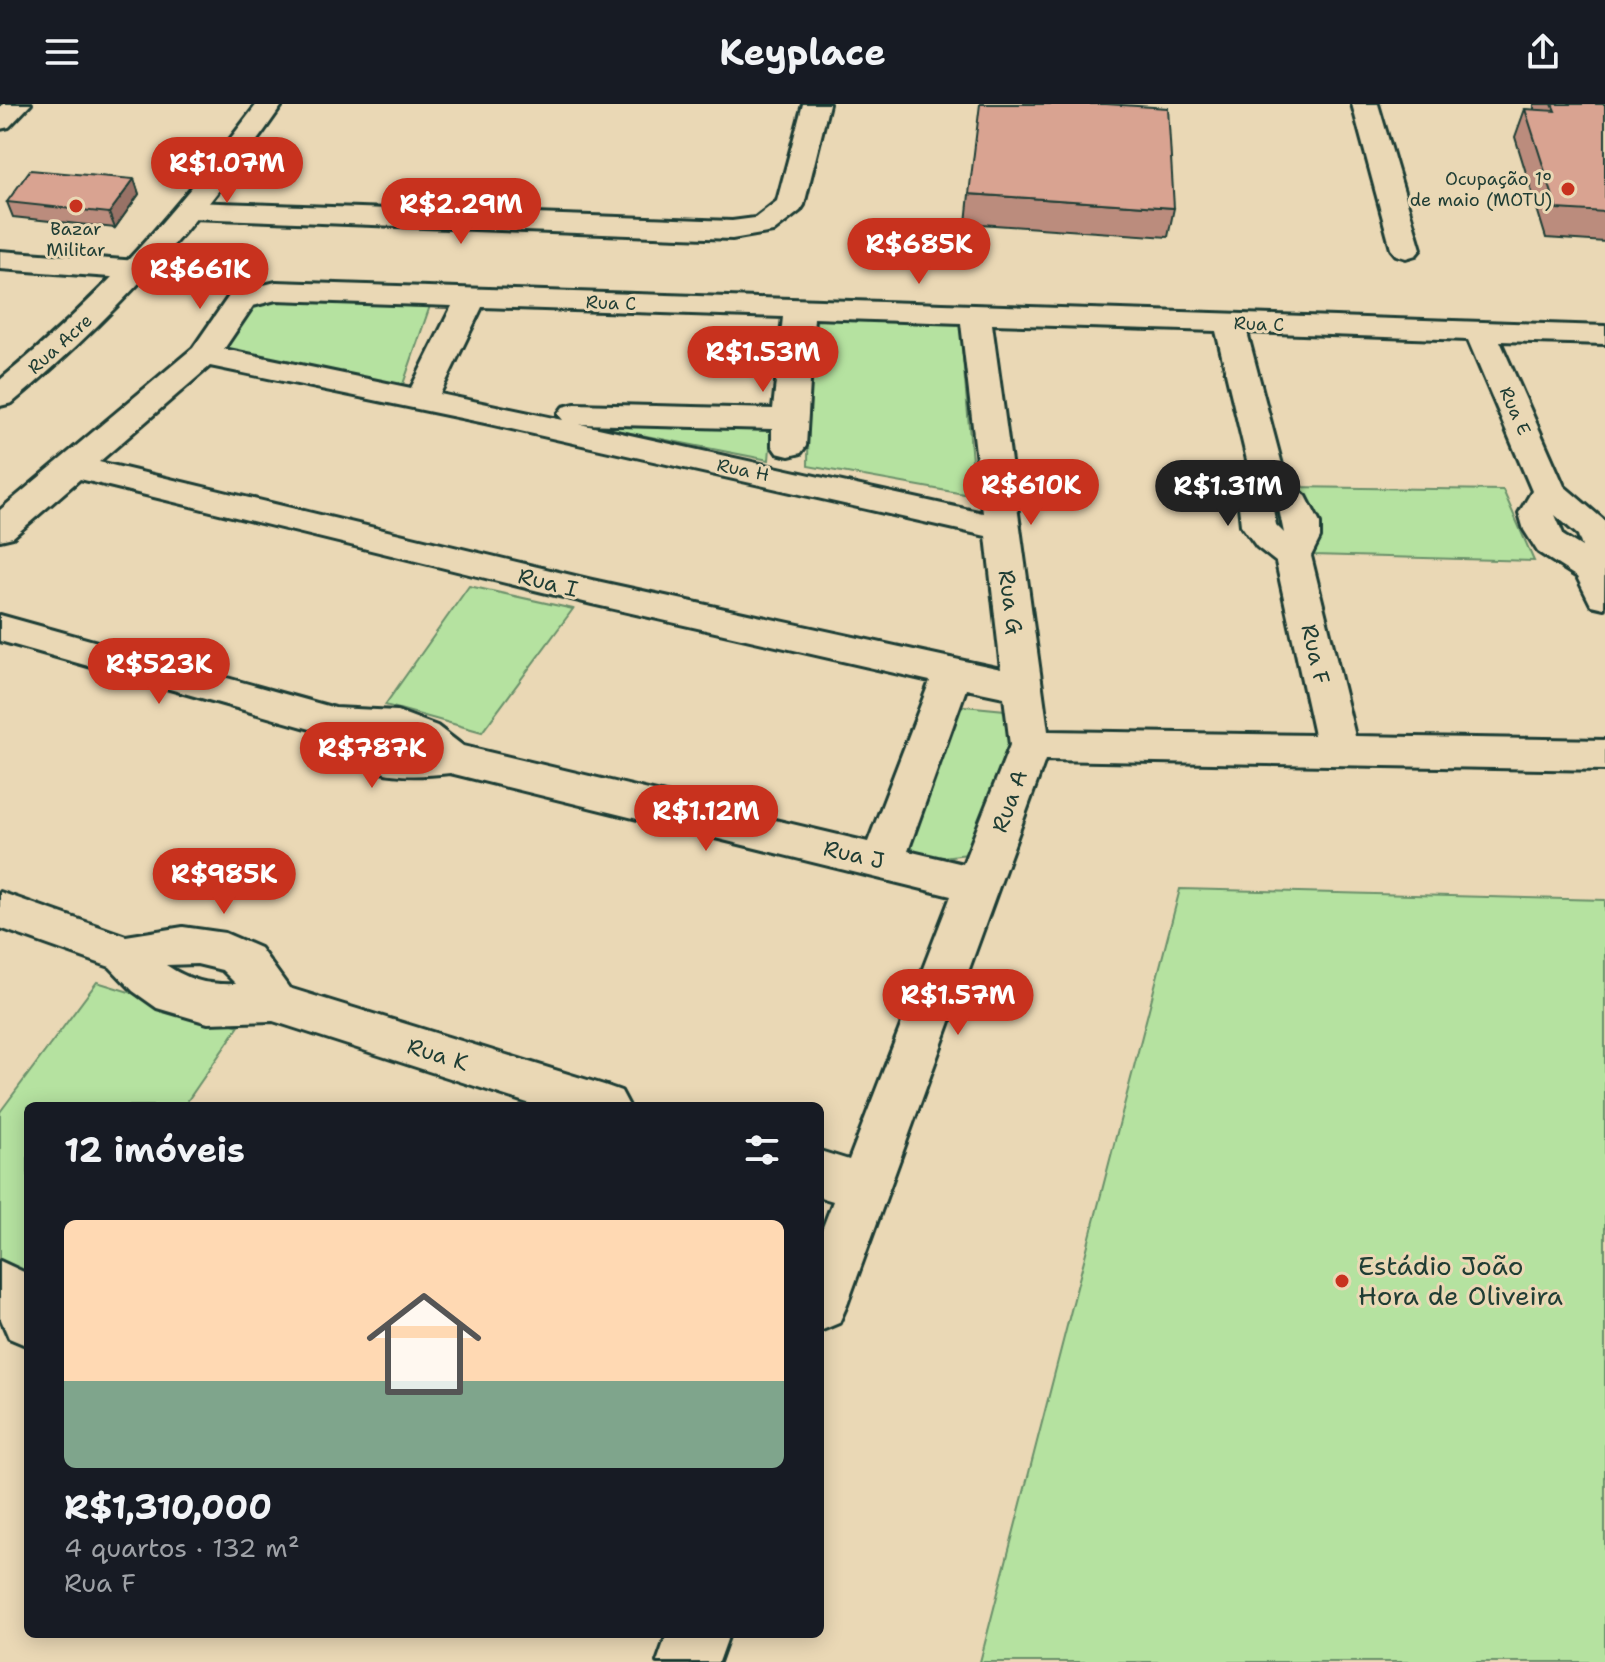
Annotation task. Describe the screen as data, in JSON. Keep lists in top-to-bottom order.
{
  "streets": {
    "street": [
      "Rua C",
      "Rua Acre",
      "Rua E",
      "Rua H",
      "Rua I",
      "Rua G",
      "Rua F",
      "Rua A",
      "Rua J",
      "Rua K"
    ]
  },
  "crossings": [
    ["Rua C", "Rua E"],
    ["Rua C", "Rua H"],
    ["Rua C", "Rua I"],
    ["Rua C", "Rua G"],
    ["Rua C", "Rua F"],
    ["Rua H", "Rua G"],
    ["Rua I", "Rua G"],
    ["Rua G", "Rua A"],
    ["Rua F", "Rua A"],
    ["Rua A", "Rua J"]
  ],
  "places": ["Ocupação 1º de maio (MOTU)", "Bazar Militar", "Estádio João Hora de Oliveira"],
  "page": {
    "header": "Keyplace",
    "price": [
      "R$1.07M",
      "R$2.29M",
      "R$685K",
      "R$661K",
      "R$1.53M",
      "R$610K",
      "R$1.31M",
      "R$523K",
      "R$787K",
      "R$1.12M",
      "R$985K",
      "R$1.57M"
    ],
    "heading": "12 imóveis",
    "list": [
      {
        "name": "R$1,310,000",
        "note": "4 quartos · 132 m² · Rua F"
      }
    ]
  }
}
